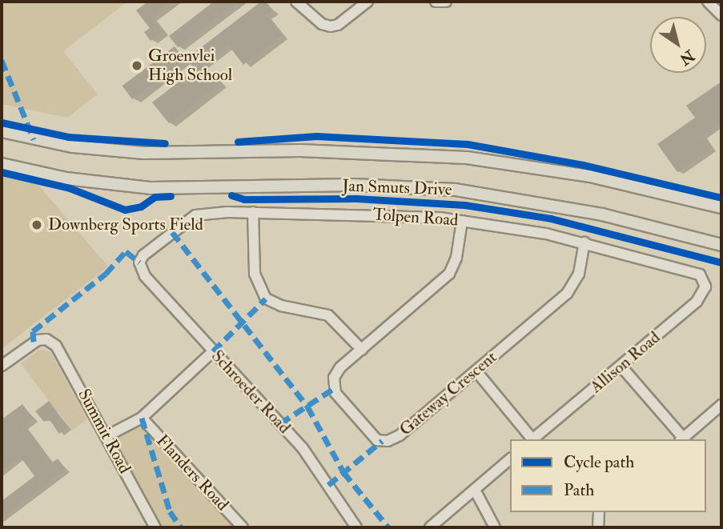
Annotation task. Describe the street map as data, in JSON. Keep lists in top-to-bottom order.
{
  "streets": {
    "main road": ["Jan Smuts Drive"],
    "street": [
      "Tolpen Road",
      "Allison Road",
      "Schroeder Road",
      "Gateway Crescent",
      "Summit Road",
      "Flanders Road"
    ]
  },
  "crossings": [
    ["Tolpen Road", "Allison Road"],
    ["Tolpen Road", "Schroeder Road"],
    ["Tolpen Road", "Gateway Crescent"]
  ],
  "places": ["Groenvlei High School", "Downberg Sports Field"],
  "legend": ["Cycle path", "Path"],
  "north": "bottom right"
}
